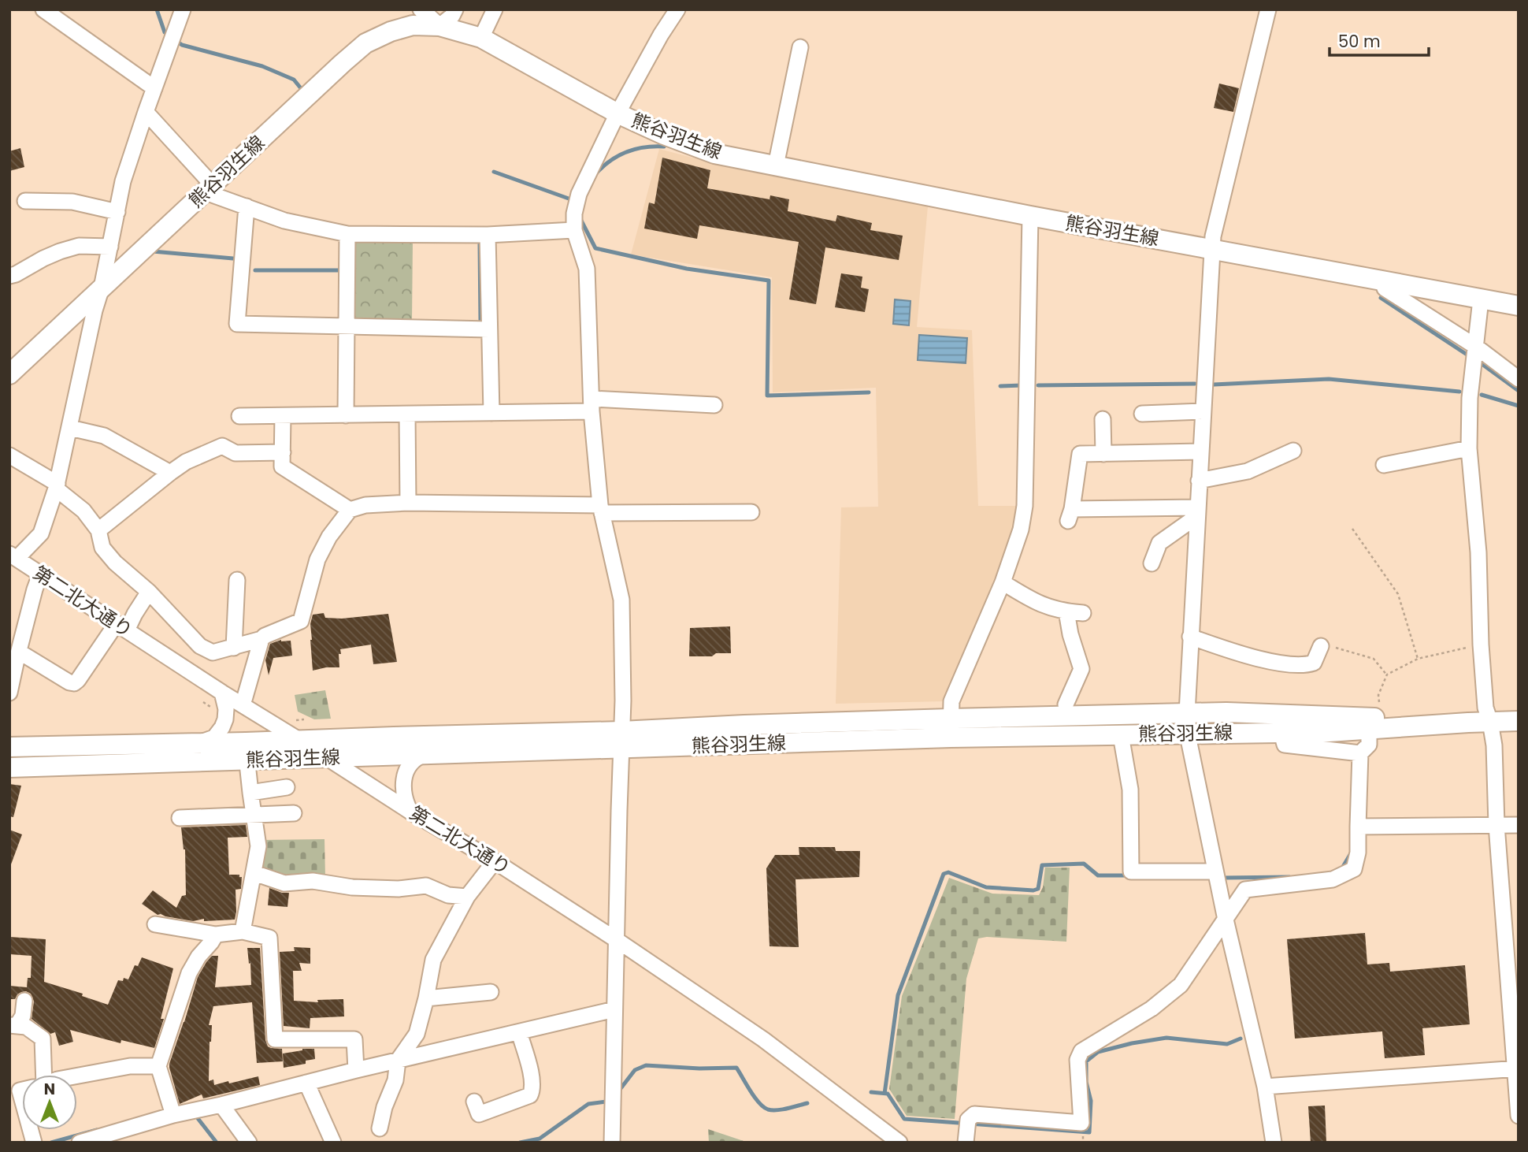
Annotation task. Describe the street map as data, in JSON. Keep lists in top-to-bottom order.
{
  "streets": {
    "main road": ["熊谷羽生線"],
    "street": ["第二北大通り"]
  },
  "crossings": [
    ["熊谷羽生線", "第二北大通り"]
  ],
  "scale_bar": "50 m",
  "north": "top"
}
